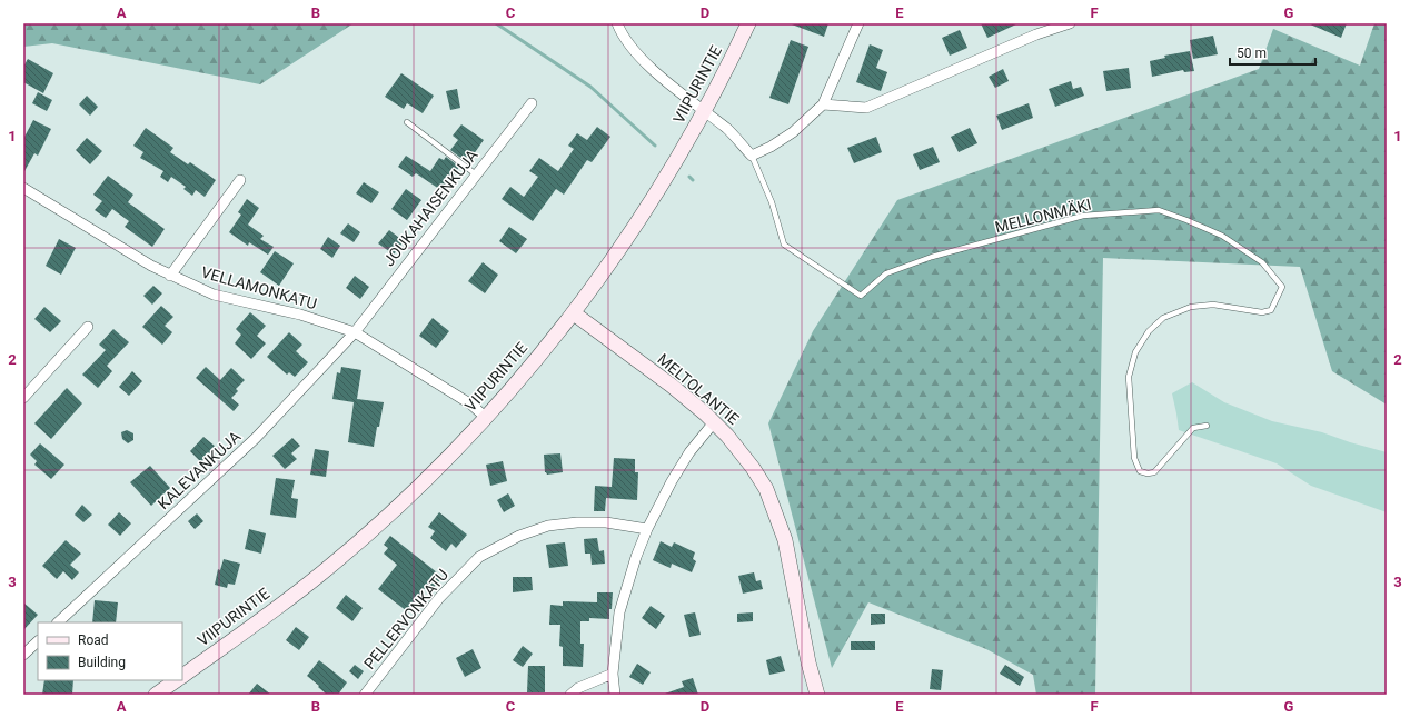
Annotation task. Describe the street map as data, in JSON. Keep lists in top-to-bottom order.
{
  "streets": {
    "main road": ["VIIPURINTIE", "MELTOLANTIE"],
    "street": [
      "JOUKAHAISENKUJA",
      "VELLAMONKATU",
      "KALEVANKUJA",
      "PELLERVONKATU"
    ],
    "lane": ["MELLONMÄKI"]
  },
  "crossings": [
    ["VIIPURINTIE", "VELLAMONKATU"],
    ["VIIPURINTIE", "MELTOLANTIE"],
    ["JOUKAHAISENKUJA", "VELLAMONKATU"],
    ["JOUKAHAISENKUJA", "KALEVANKUJA"],
    ["VELLAMONKATU", "KALEVANKUJA"]
  ],
  "legend": ["Road", "Building"],
  "scale_bar": "50 m",
  "grid": {
    "columns": [
      "A",
      "B",
      "C",
      "D",
      "E",
      "F",
      "G"
    ],
    "rows": ["1", "2", "3"]
  }
}
